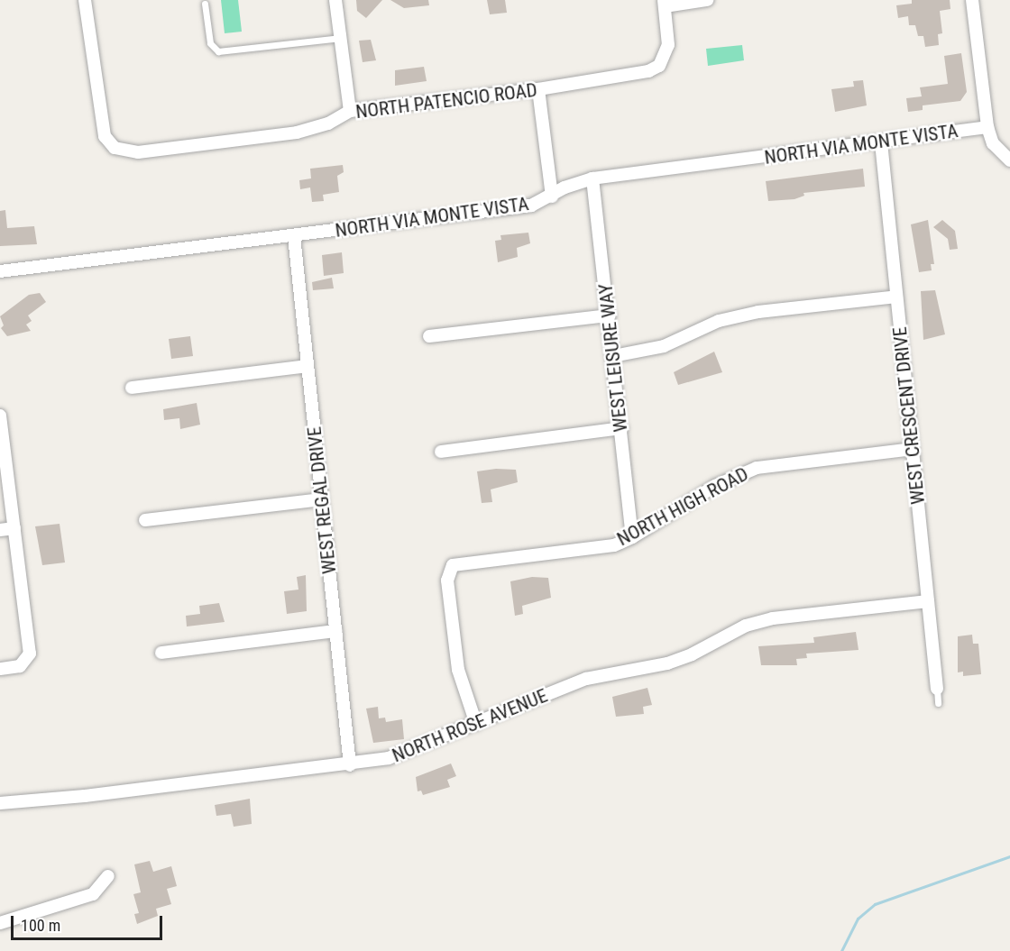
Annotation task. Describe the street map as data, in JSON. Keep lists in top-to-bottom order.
{
  "streets": {
    "street": [
      "NORTH PATENCIO ROAD",
      "NORTH VIA MONTE VISTA",
      "WEST LEISURE WAY",
      "WEST CRESCENT DRIVE",
      "WEST REGAL DRIVE",
      "NORTH HIGH ROAD",
      "NORTH ROSE AVENUE"
    ]
  },
  "crossings": [
    ["NORTH VIA MONTE VISTA", "WEST LEISURE WAY"],
    ["NORTH VIA MONTE VISTA", "WEST CRESCENT DRIVE"],
    ["NORTH VIA MONTE VISTA", "WEST REGAL DRIVE"],
    ["WEST LEISURE WAY", "NORTH HIGH ROAD"],
    ["WEST CRESCENT DRIVE", "NORTH HIGH ROAD"],
    ["WEST CRESCENT DRIVE", "NORTH ROSE AVENUE"],
    ["WEST REGAL DRIVE", "NORTH ROSE AVENUE"],
    ["NORTH HIGH ROAD", "NORTH ROSE AVENUE"]
  ],
  "scale_bar": "100 m"
}
